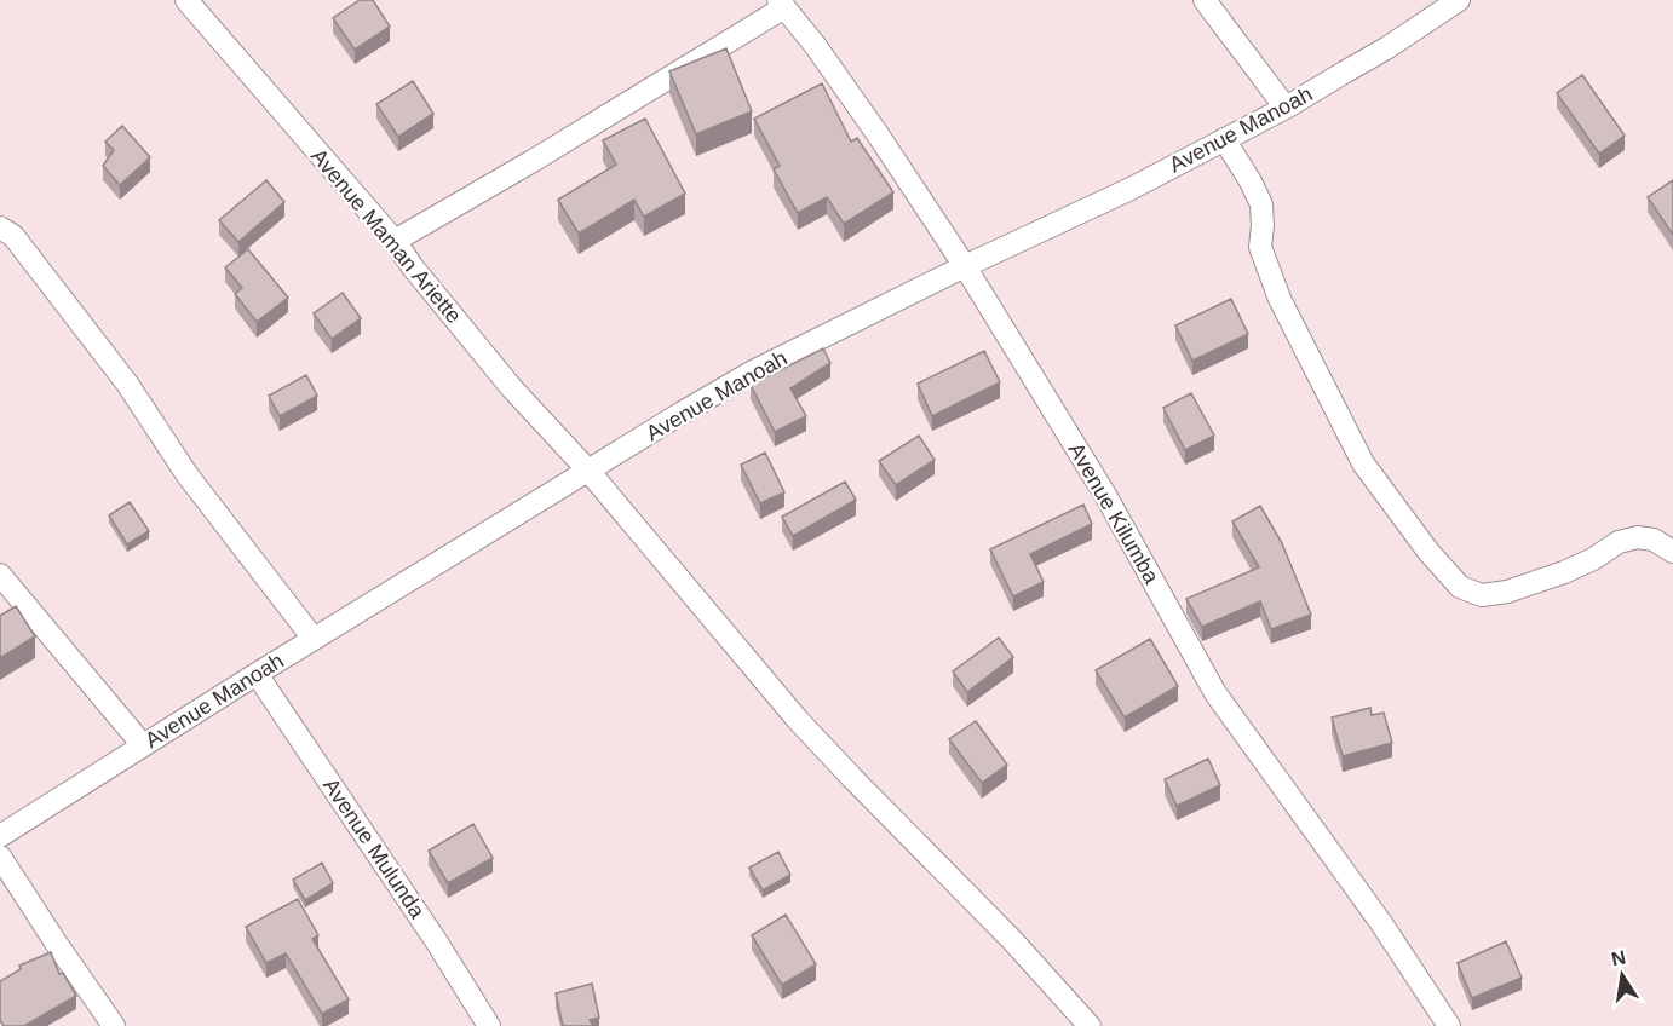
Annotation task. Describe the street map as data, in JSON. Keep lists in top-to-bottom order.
{
  "streets": {
    "street": [
      "Avenue Manoah",
      "Avenue Maman Ariette",
      "Avenue Kilumba",
      "Avenue Mulunda"
    ]
  },
  "crossings": [
    ["Avenue Manoah", "Avenue Maman Ariette"],
    ["Avenue Manoah", "Avenue Kilumba"],
    ["Avenue Manoah", "Avenue Mulunda"]
  ],
  "north": "top"
}
